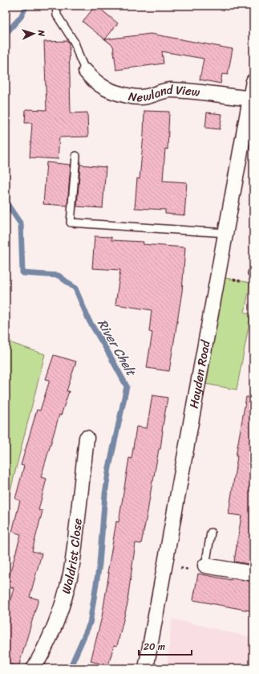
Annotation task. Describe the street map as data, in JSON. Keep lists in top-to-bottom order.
{
  "streets": {
    "street": ["Newland View", "Hayden Road", "Waldrist Close"]
  },
  "crossings": [
    ["Newland View", "Hayden Road"]
  ],
  "water": ["River Chelt"],
  "scale_bar": "20 m",
  "north": "right"
}
